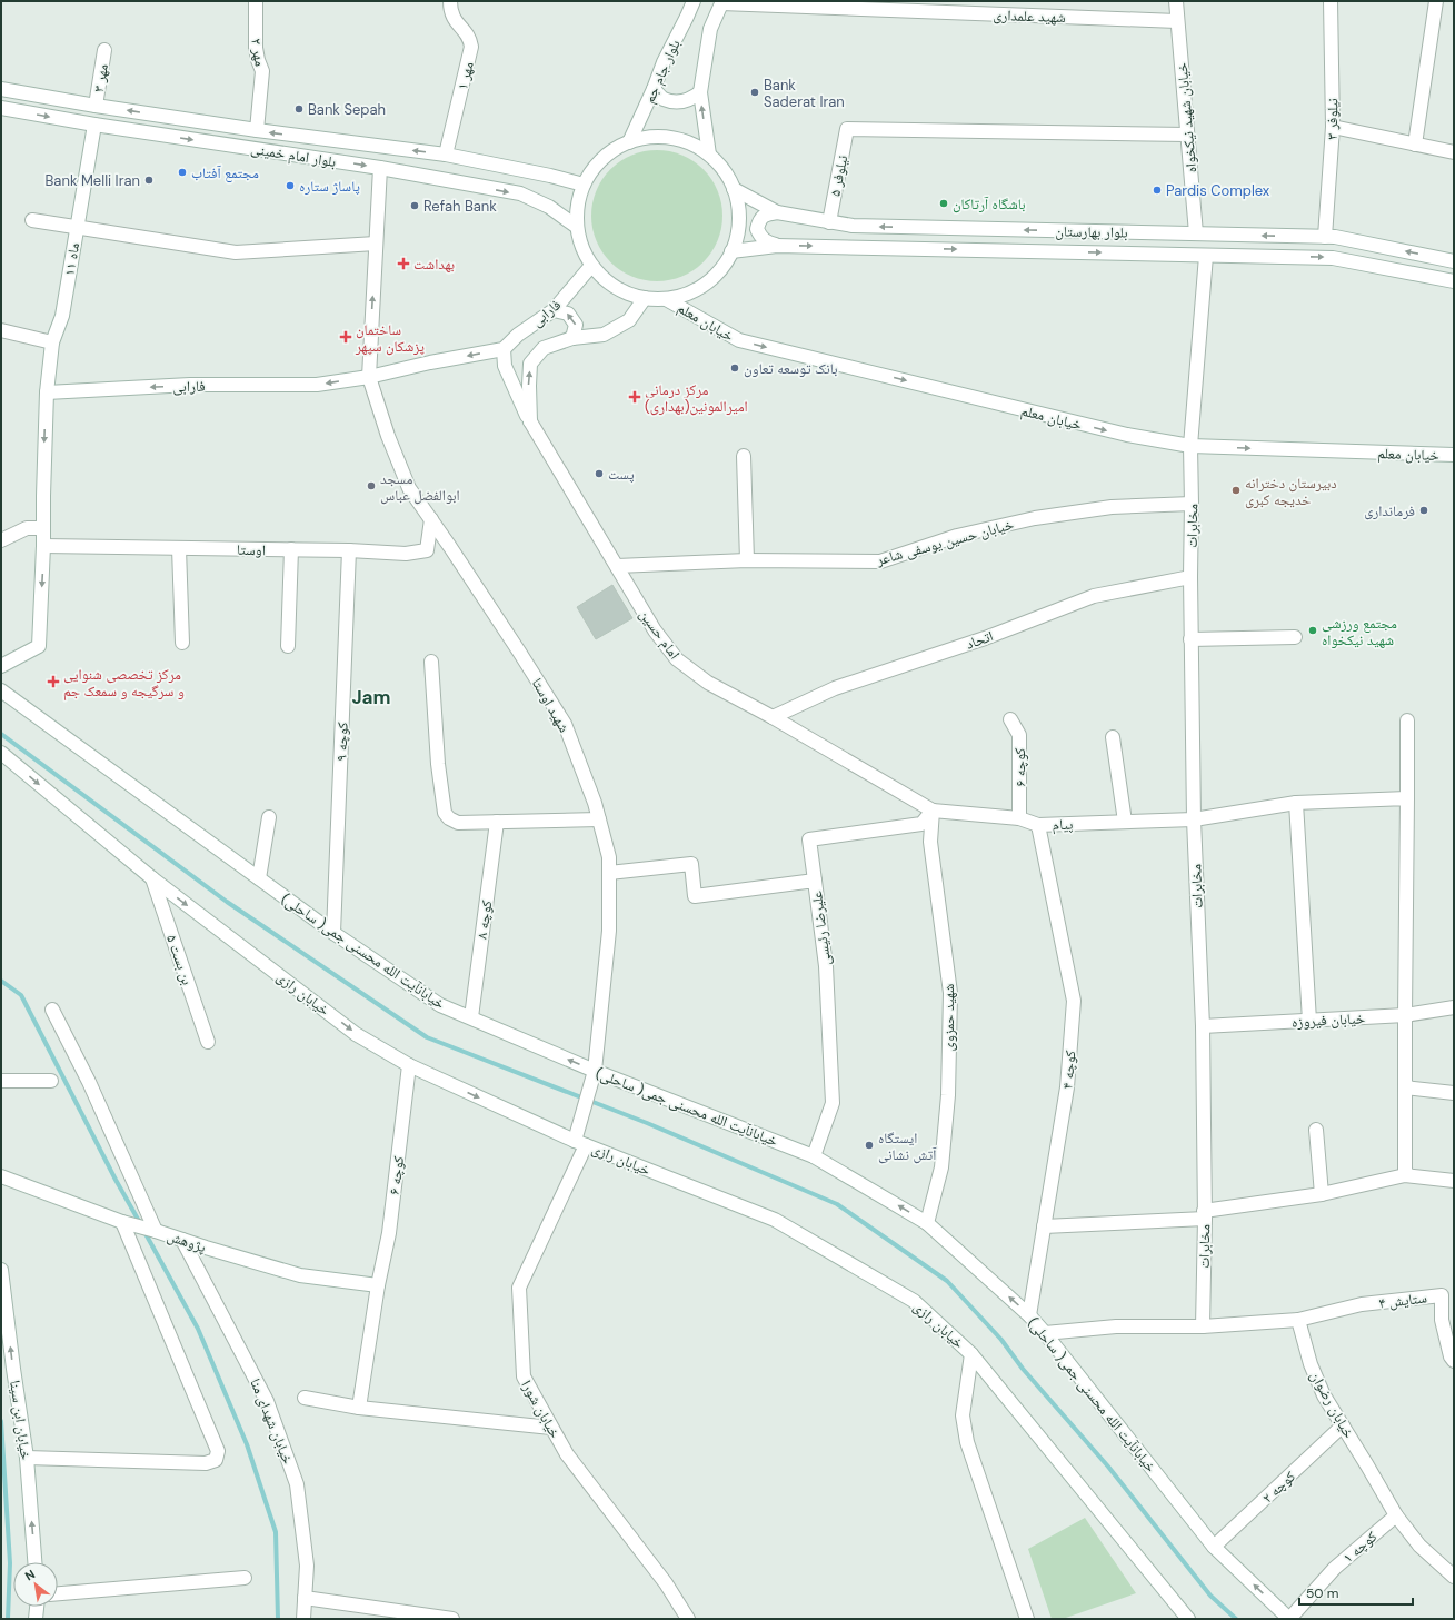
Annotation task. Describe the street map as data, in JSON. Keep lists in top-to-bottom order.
{
  "streets": {
    "street": [
      "شهید علمداری",
      "مهر ۲",
      "بلوار جام جم",
      "مهر ۱",
      "مهر ۳",
      "خیابان شهید نیکخواه",
      "نیلوفر ۳",
      "بلوار امام خمینی",
      "نیلوفر ۵",
      "بلوار بهارستان",
      "ماه ۱۱",
      "فارابی",
      "خیابان معلم",
      "مخابرات",
      "خیابان حسین یوسفی شاعر",
      "اوستا",
      "امام حسین",
      "اتحاد",
      "شهید اوستا",
      "کوچه ۹",
      "کوچه ۶",
      "پیام",
      "کوچه ۸",
      "علیرضا رئیسی",
      "خیابانآیت الله محسنی جمی( ساحلی)",
      "بن بست ۵",
      "خیابان رازی",
      "شهید حمزوی",
      "خیابان فیروزه",
      "کوچه ۴",
      "پژوهش",
      "ستایش ۴",
      "خیابان رضوان",
      "خیابان شورا",
      "خیابان ابن سینا",
      "خیابان شهدای منا",
      "کوچه ۲",
      "کوچه ۱"
    ]
  },
  "crossings": [
    ["شهید علمداری", "خیابان شهید نیکخواه"],
    ["مهر ۲", "بلوار امام خمینی"],
    ["مهر ۱", "بلوار امام خمینی"],
    ["مهر ۳", "بلوار امام خمینی"],
    ["خیابان شهید نیکخواه", "نیلوفر ۵"],
    ["خیابان شهید نیکخواه", "بلوار بهارستان"],
    ["نیلوفر ۳", "بلوار بهارستان"],
    ["بلوار امام خمینی", "ماه ۱۱"],
    ["نیلوفر ۵", "بلوار بهارستان"],
    ["بلوار بهارستان", "مخابرات"],
    ["ماه ۱۱", "فارابی"],
    ["فارابی", "امام حسین"],
    ["فارابی", "شهید اوستا"],
    ["خیابان معلم", "مخابرات"],
    ["مخابرات", "خیابان حسین یوسفی شاعر"],
    ["مخابرات", "اتحاد"],
    ["مخابرات", "پیام"],
    ["مخابرات", "خیابان فیروزه"],
    ["خیابان حسین یوسفی شاعر", "امام حسین"],
    ["اوستا", "شهید اوستا"],
    ["اوستا", "کوچه ۹"],
    ["امام حسین", "اتحاد"],
    ["امام حسین", "پیام"],
    ["امام حسین", "شهید حمزوی"],
    ["شهید اوستا", "علیرضا رئیسی"],
    ["شهید اوستا", "خیابانآیت الله محسنی جمی( ساحلی)"],
    ["شهید اوستا", "خیابان شورا"],
    ["کوچه ۹", "خیابانآیت الله محسنی جمی( ساحلی)"],
    ["کوچه ۶", "پیام"],
    ["کوچه ۶", "خیابان رازی"],
    ["کوچه ۶", "پژوهش"],
    ["پیام", "شهید حمزوی"],
    ["پیام", "کوچه ۴"],
    ["کوچه ۸", "خیابانآیت الله محسنی جمی( ساحلی)"],
    ["علیرضا رئیسی", "خیابانآیت الله محسنی جمی( ساحلی)"],
    ["خیابانآیت الله محسنی جمی( ساحلی)", "شهید حمزوی"],
    ["خیابانآیت الله محسنی جمی( ساحلی)", "کوچه ۴"],
    ["خیابانآیت الله محسنی جمی( ساحلی)", "خیابان شورا"],
    ["خیابانآیت الله محسنی جمی( ساحلی)", "کوچه ۲"],
    ["خیابانآیت الله محسنی جمی( ساحلی)", "کوچه ۱"],
    ["بن بست ۵", "خیابان رازی"],
    ["خیابان رازی", "خیابان شورا"],
    ["پژوهش", "خیابان شهدای منا"],
    ["ستایش ۴", "خیابان رضوان"],
    ["خیابان رضوان", "کوچه ۲"],
    ["خیابان رضوان", "کوچه ۱"]
  ],
  "one_way": ["خیابان معلم", "خیابان رازی", "خیابان ابن سینا"],
  "districts": ["Jam"],
  "places": {
    "other": [
      "Bank Saderat Iran",
      "Bank Sepah",
      "مجتمع آفتاب",
      "Bank Melli Iran",
      "پاساژ ستاره",
      "Pardis Complex",
      "باشگاه آرتاکان",
      "Refah Bank",
      "بانک توسعه تعاون",
      "پست",
      "مسجد ابوالفضل عباس",
      "دبیرستان دخترانه خدیجه کبری",
      "فرمانداری",
      "مجتمع ورزشی شهید نیکخواه",
      "ایستگاه آتش نشانی"
    ],
    "health": [
      "بهداشت",
      "ساختمان پزشکان سپهر",
      "مرکز درمانی امیرالمونین(بهداری)",
      "مرکز تخصصی شنوایی و سرگیجه و سمعک جم"
    ]
  },
  "scale_bar": "50 m",
  "north": "top left"
}
